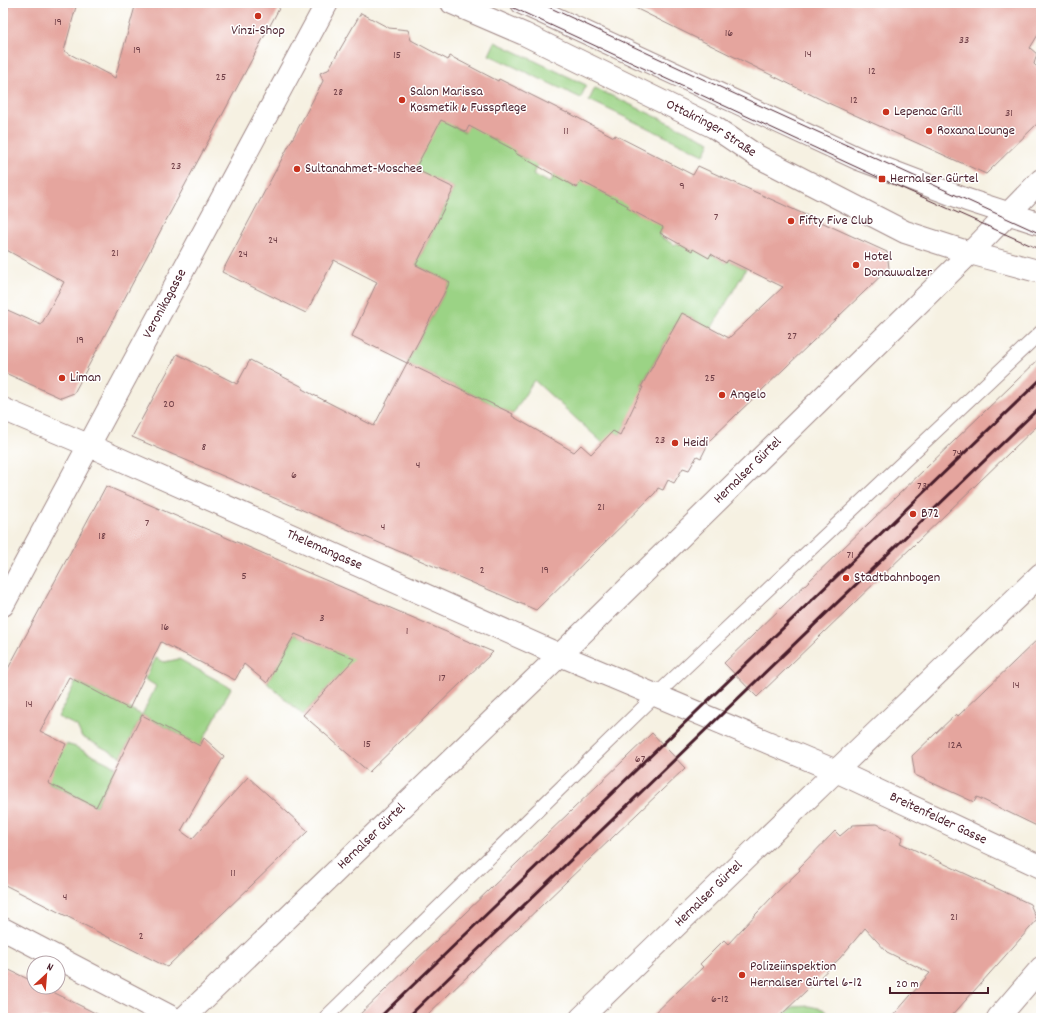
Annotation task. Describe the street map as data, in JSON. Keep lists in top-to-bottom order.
{
  "streets": {
    "main road": [
      "Ottakringer Straße",
      "Veronikagasse",
      "Hernalser Gürtel",
      "Thelemangasse",
      "Breitenfelder Gasse"
    ]
  },
  "crossings": [
    ["Ottakringer Straße", "Hernalser Gürtel"],
    ["Veronikagasse", "Thelemangasse"],
    ["Hernalser Gürtel", "Thelemangasse"],
    ["Hernalser Gürtel", "Breitenfelder Gasse"]
  ],
  "places": {
    "other": [
      "Vinzi-Shop",
      "Salon Marissa Kosmetik & Fusspflege",
      "Lepenac Grill",
      "Roxana Lounge",
      "Sultanahmet-Moschee",
      "Fifty Five Club",
      "Hotel Donauwalzer",
      "Liman",
      "Angelo",
      "Heidi",
      "B72",
      "Stadtbahnbogen",
      "Polizeiinspektion Hernalser Gürtel 6-12"
    ],
    "transit": ["Hernalser Gürtel"]
  },
  "house_numbers": [
    "19",
    "16",
    "33",
    "19",
    "14",
    "15",
    "12",
    "25",
    "28",
    "12",
    "31",
    "11",
    "23",
    "9",
    "7",
    "24",
    "21",
    "24",
    "27",
    "19",
    "25",
    "20",
    "23",
    "8",
    "74",
    "4",
    "6",
    "73",
    "21",
    "7",
    "4",
    "18",
    "71",
    "2",
    "19",
    "5",
    "3",
    "16",
    "1",
    "17",
    "14",
    "14",
    "15",
    "12A",
    "67",
    "11",
    "4",
    "21",
    "2",
    "6-12"
  ],
  "scale_bar": "20 m",
  "north": "top right"
}
